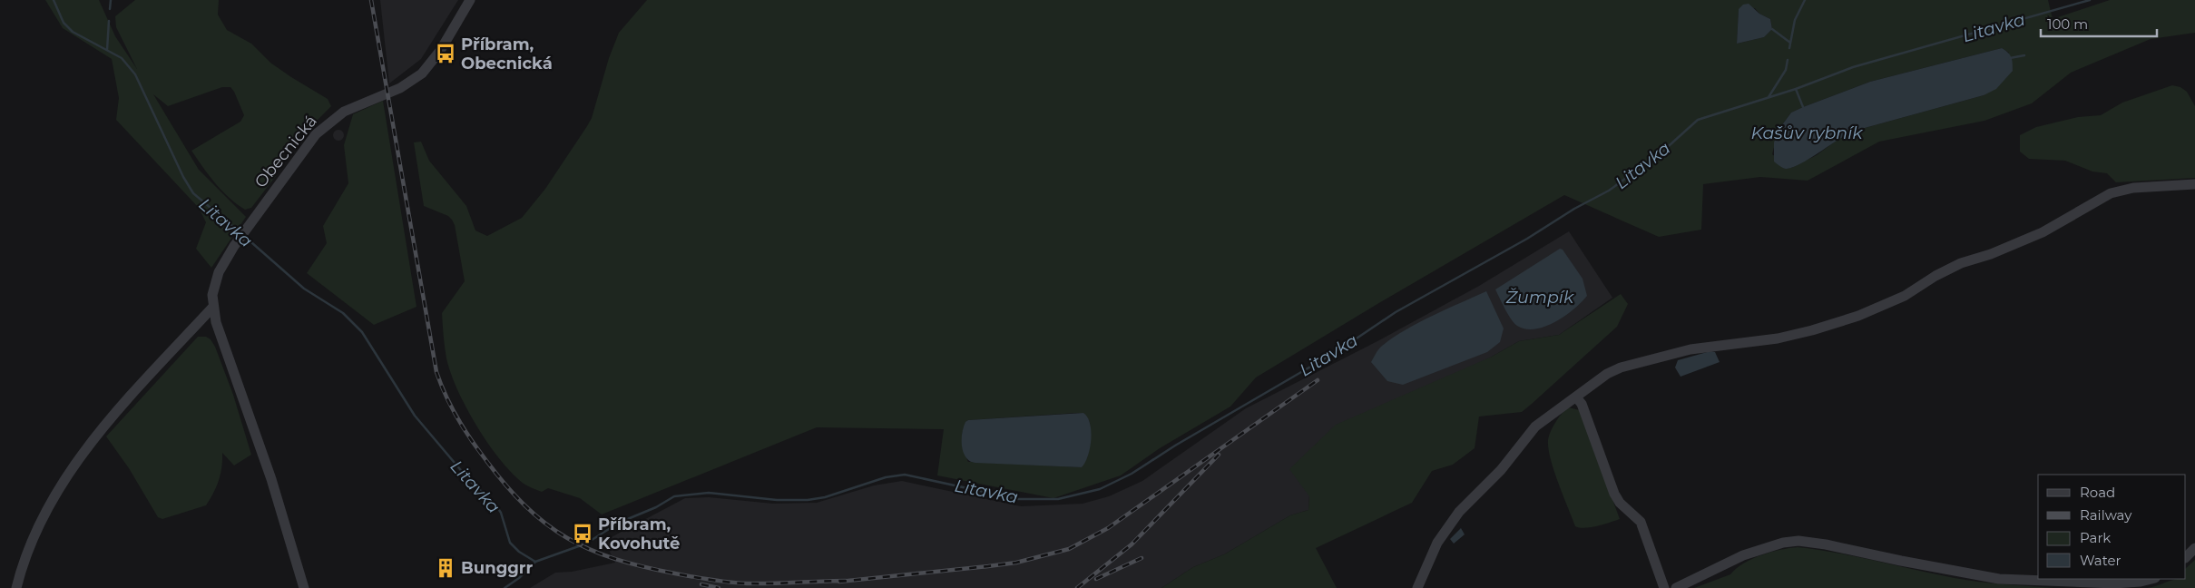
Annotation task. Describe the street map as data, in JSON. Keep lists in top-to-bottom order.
{
  "streets": {
    "street": ["Obecnická"]
  },
  "water": ["Litavka", "Kašův rybník", "Žumpík"],
  "places": {
    "bus stop": ["Příbram, Obecnická", "Příbram, Kovohutě"],
    "building": ["Bunggrr"]
  },
  "legend": [
    "Road",
    "Railway",
    "Park",
    "Water"
  ],
  "scale_bar": "100 m"
}
